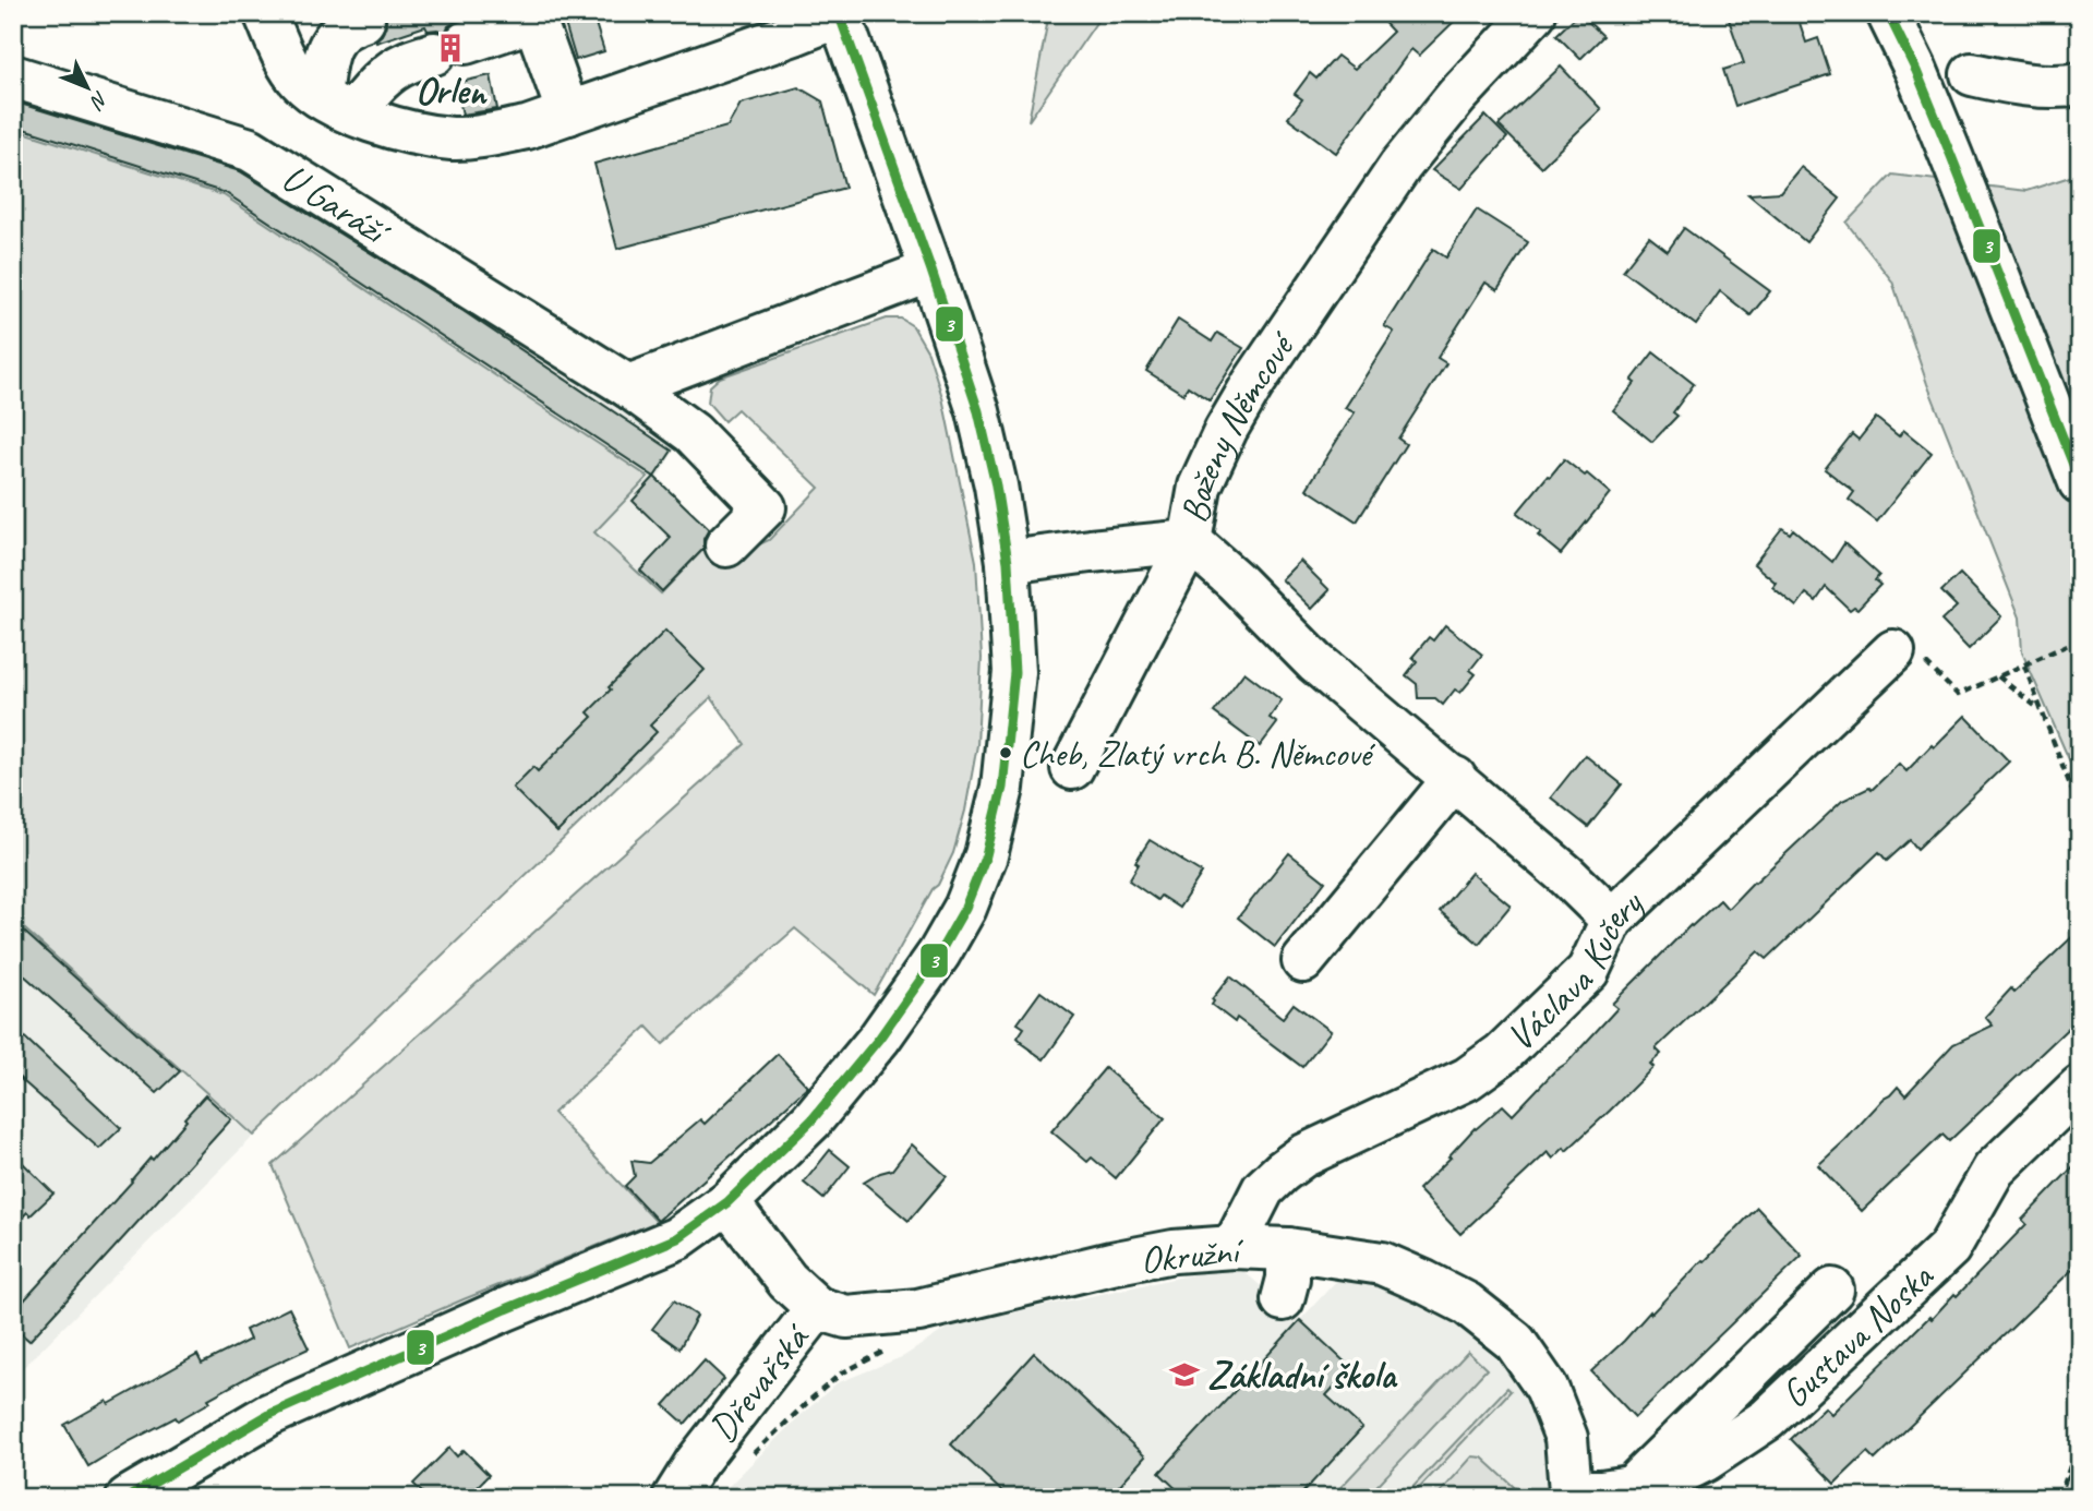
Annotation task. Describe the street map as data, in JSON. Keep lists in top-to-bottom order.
{
  "streets": {
    "street": [
      "U Garáží",
      "Boženy Němcové",
      "Václava Kučery",
      "Okružní",
      "Gustava Noska",
      "Dřevařská"
    ]
  },
  "crossings": [
    ["Václava Kučery", "Okružní"],
    ["Okružní", "Gustava Noska"],
    ["Okružní", "Dřevařská"]
  ],
  "places": {
    "building": ["Orlen"],
    "other": ["Cheb, Zlatý vrch B. Němcové"],
    "school or university": ["Základní škola"]
  },
  "lines": ["transit line 3"],
  "north": "bottom right"
}
